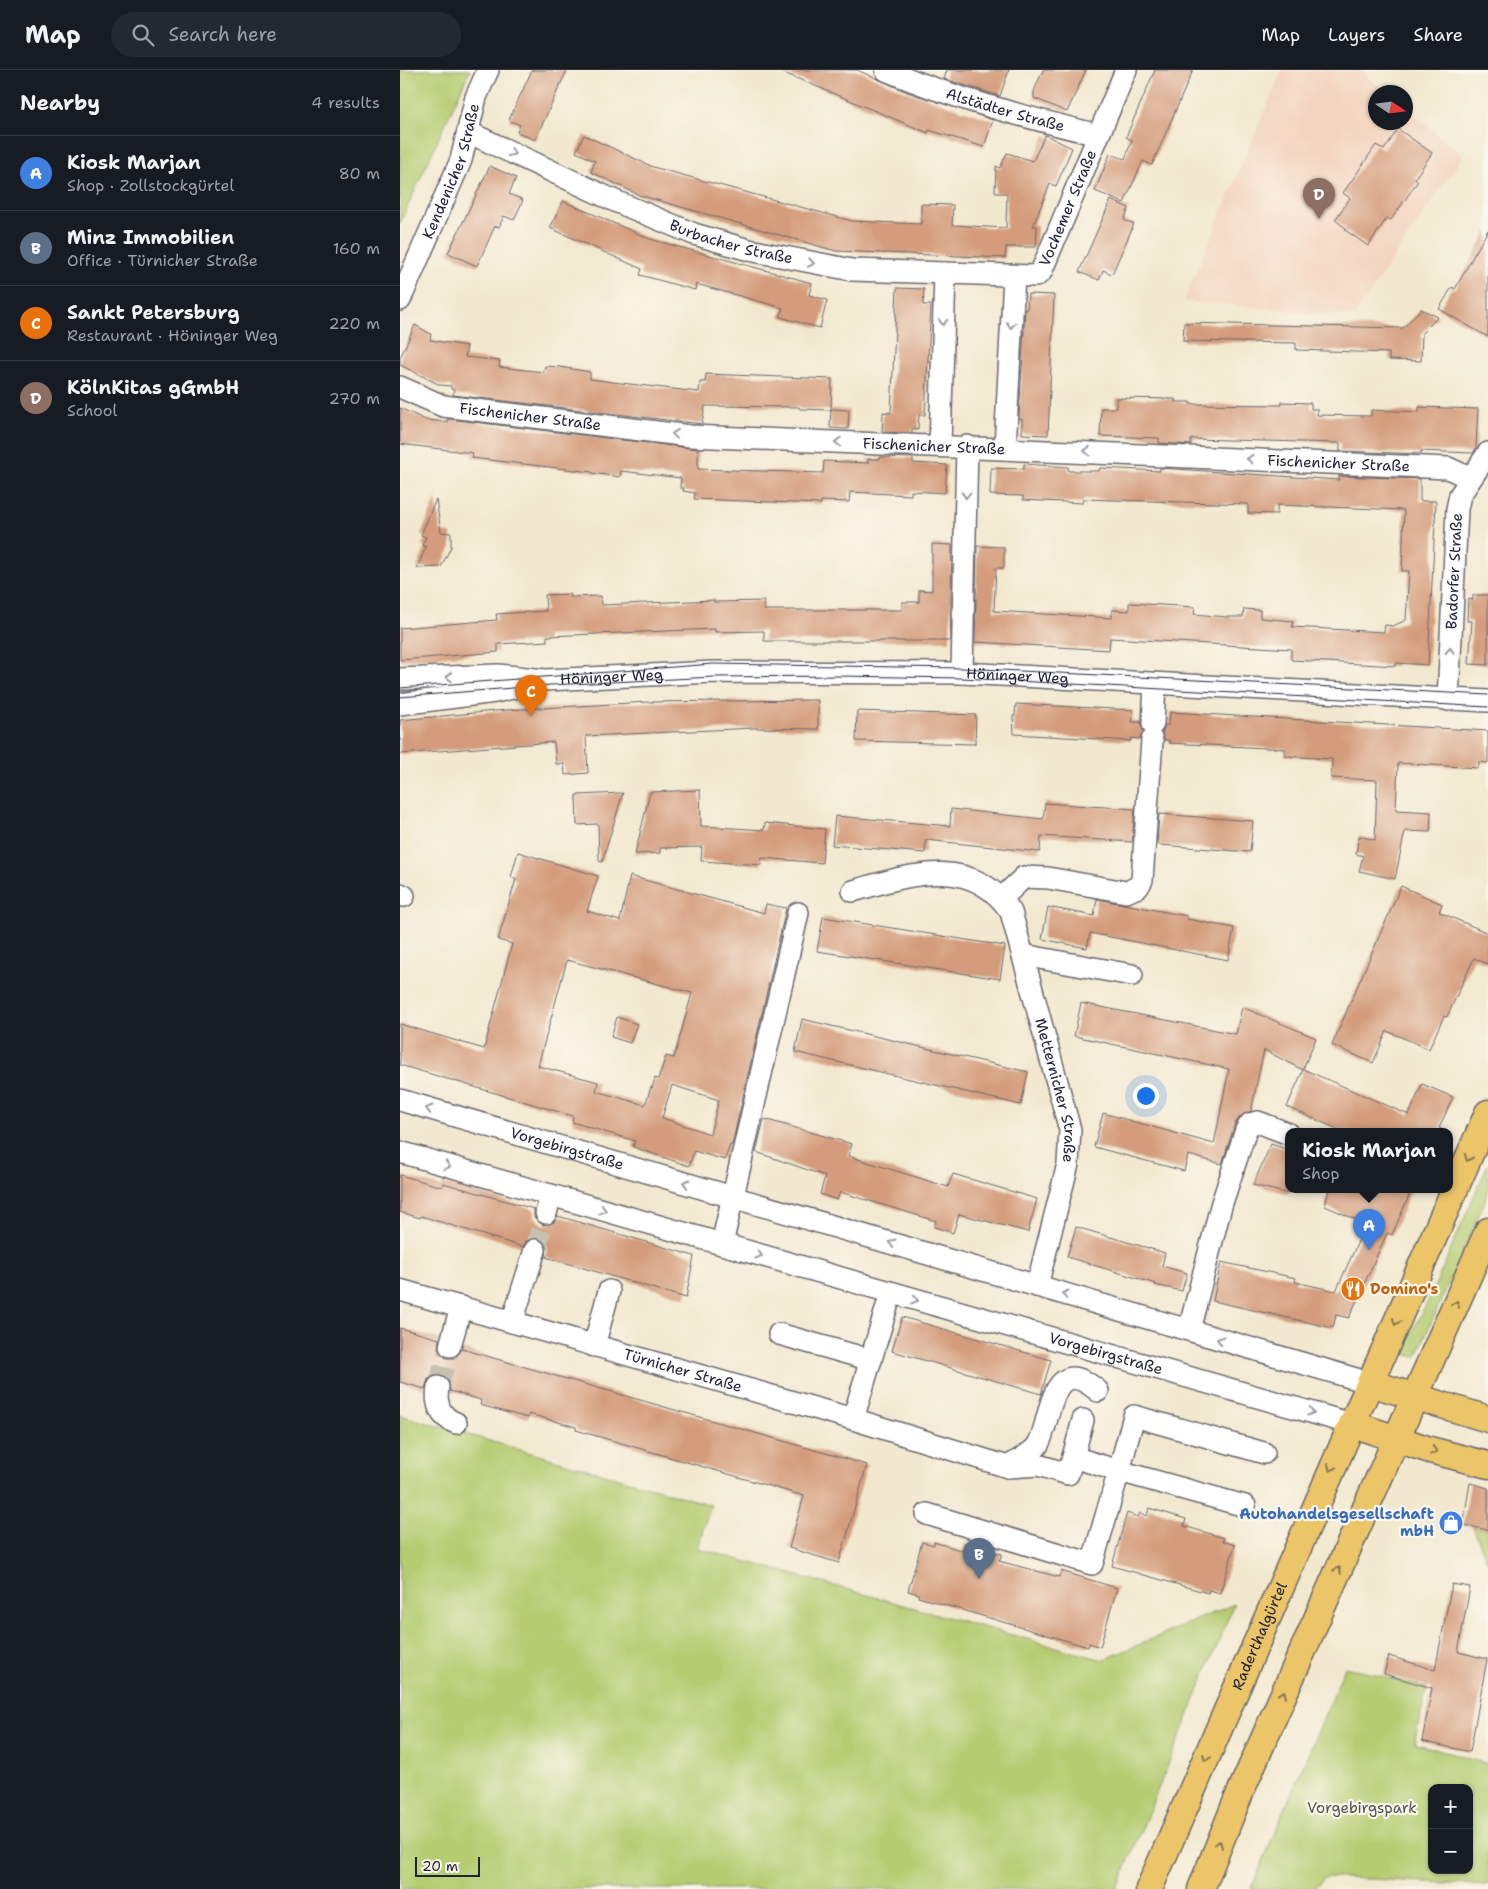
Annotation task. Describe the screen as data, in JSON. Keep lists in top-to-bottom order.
{
  "streets": {
    "main road": ["Vorgebirgstraße", "Raderthalgürtel"],
    "street": [
      "Alstädter Straße",
      "Kendenicher Straße",
      "Vochemer Straße",
      "Burbacher Straße",
      "Fischenicher Straße",
      "Badorfer Straße",
      "Höninger Weg",
      "Metternicher Straße",
      "Türnicher Straße"
    ]
  },
  "crossings": [
    ["Alstädter Straße", "Vochemer Straße"],
    ["Kendenicher Straße", "Burbacher Straße"],
    ["Vochemer Straße", "Burbacher Straße"],
    ["Fischenicher Straße", "Badorfer Straße"],
    ["Badorfer Straße", "Höninger Weg"],
    ["Metternicher Straße", "Vorgebirgstraße"],
    ["Vorgebirgstraße", "Raderthalgürtel"]
  ],
  "one_way": ["Burbacher Straße", "Fischenicher Straße", "Badorfer Straße"],
  "parks": ["Vorgebirgspark"],
  "places": {
    "restaurant": ["Domino's"],
    "shop": ["Autohandelsgesellschaft mbH"]
  },
  "scale_bar": "20 m",
  "north": "right",
  "page": {
    "header": "Map",
    "search": "Search here",
    "nav": ["Map", "Layers", "Share"],
    "heading": ["Nearby", "4 results"],
    "list": [
      {
        "mark": "A",
        "name": "Kiosk Marjan",
        "note": "Shop · Zollstockgürtel",
        "value": "80 m"
      },
      {
        "mark": "B",
        "name": "Minz Immobilien",
        "note": "Office · Türnicher Straße",
        "value": "160 m"
      },
      {
        "mark": "C",
        "name": "Sankt Petersburg",
        "note": "Restaurant · Höninger Weg",
        "value": "220 m"
      },
      {
        "mark": "D",
        "name": "KölnKitas gGmbH",
        "note": "School",
        "value": "270 m"
      }
    ],
    "pins": [
      "D",
      "C",
      "A",
      "B"
    ],
    "popup": ["Kiosk Marjan", "Shop"],
    "map_buttons": ["+", "−"],
    "scale": "20 m"
  }
}
